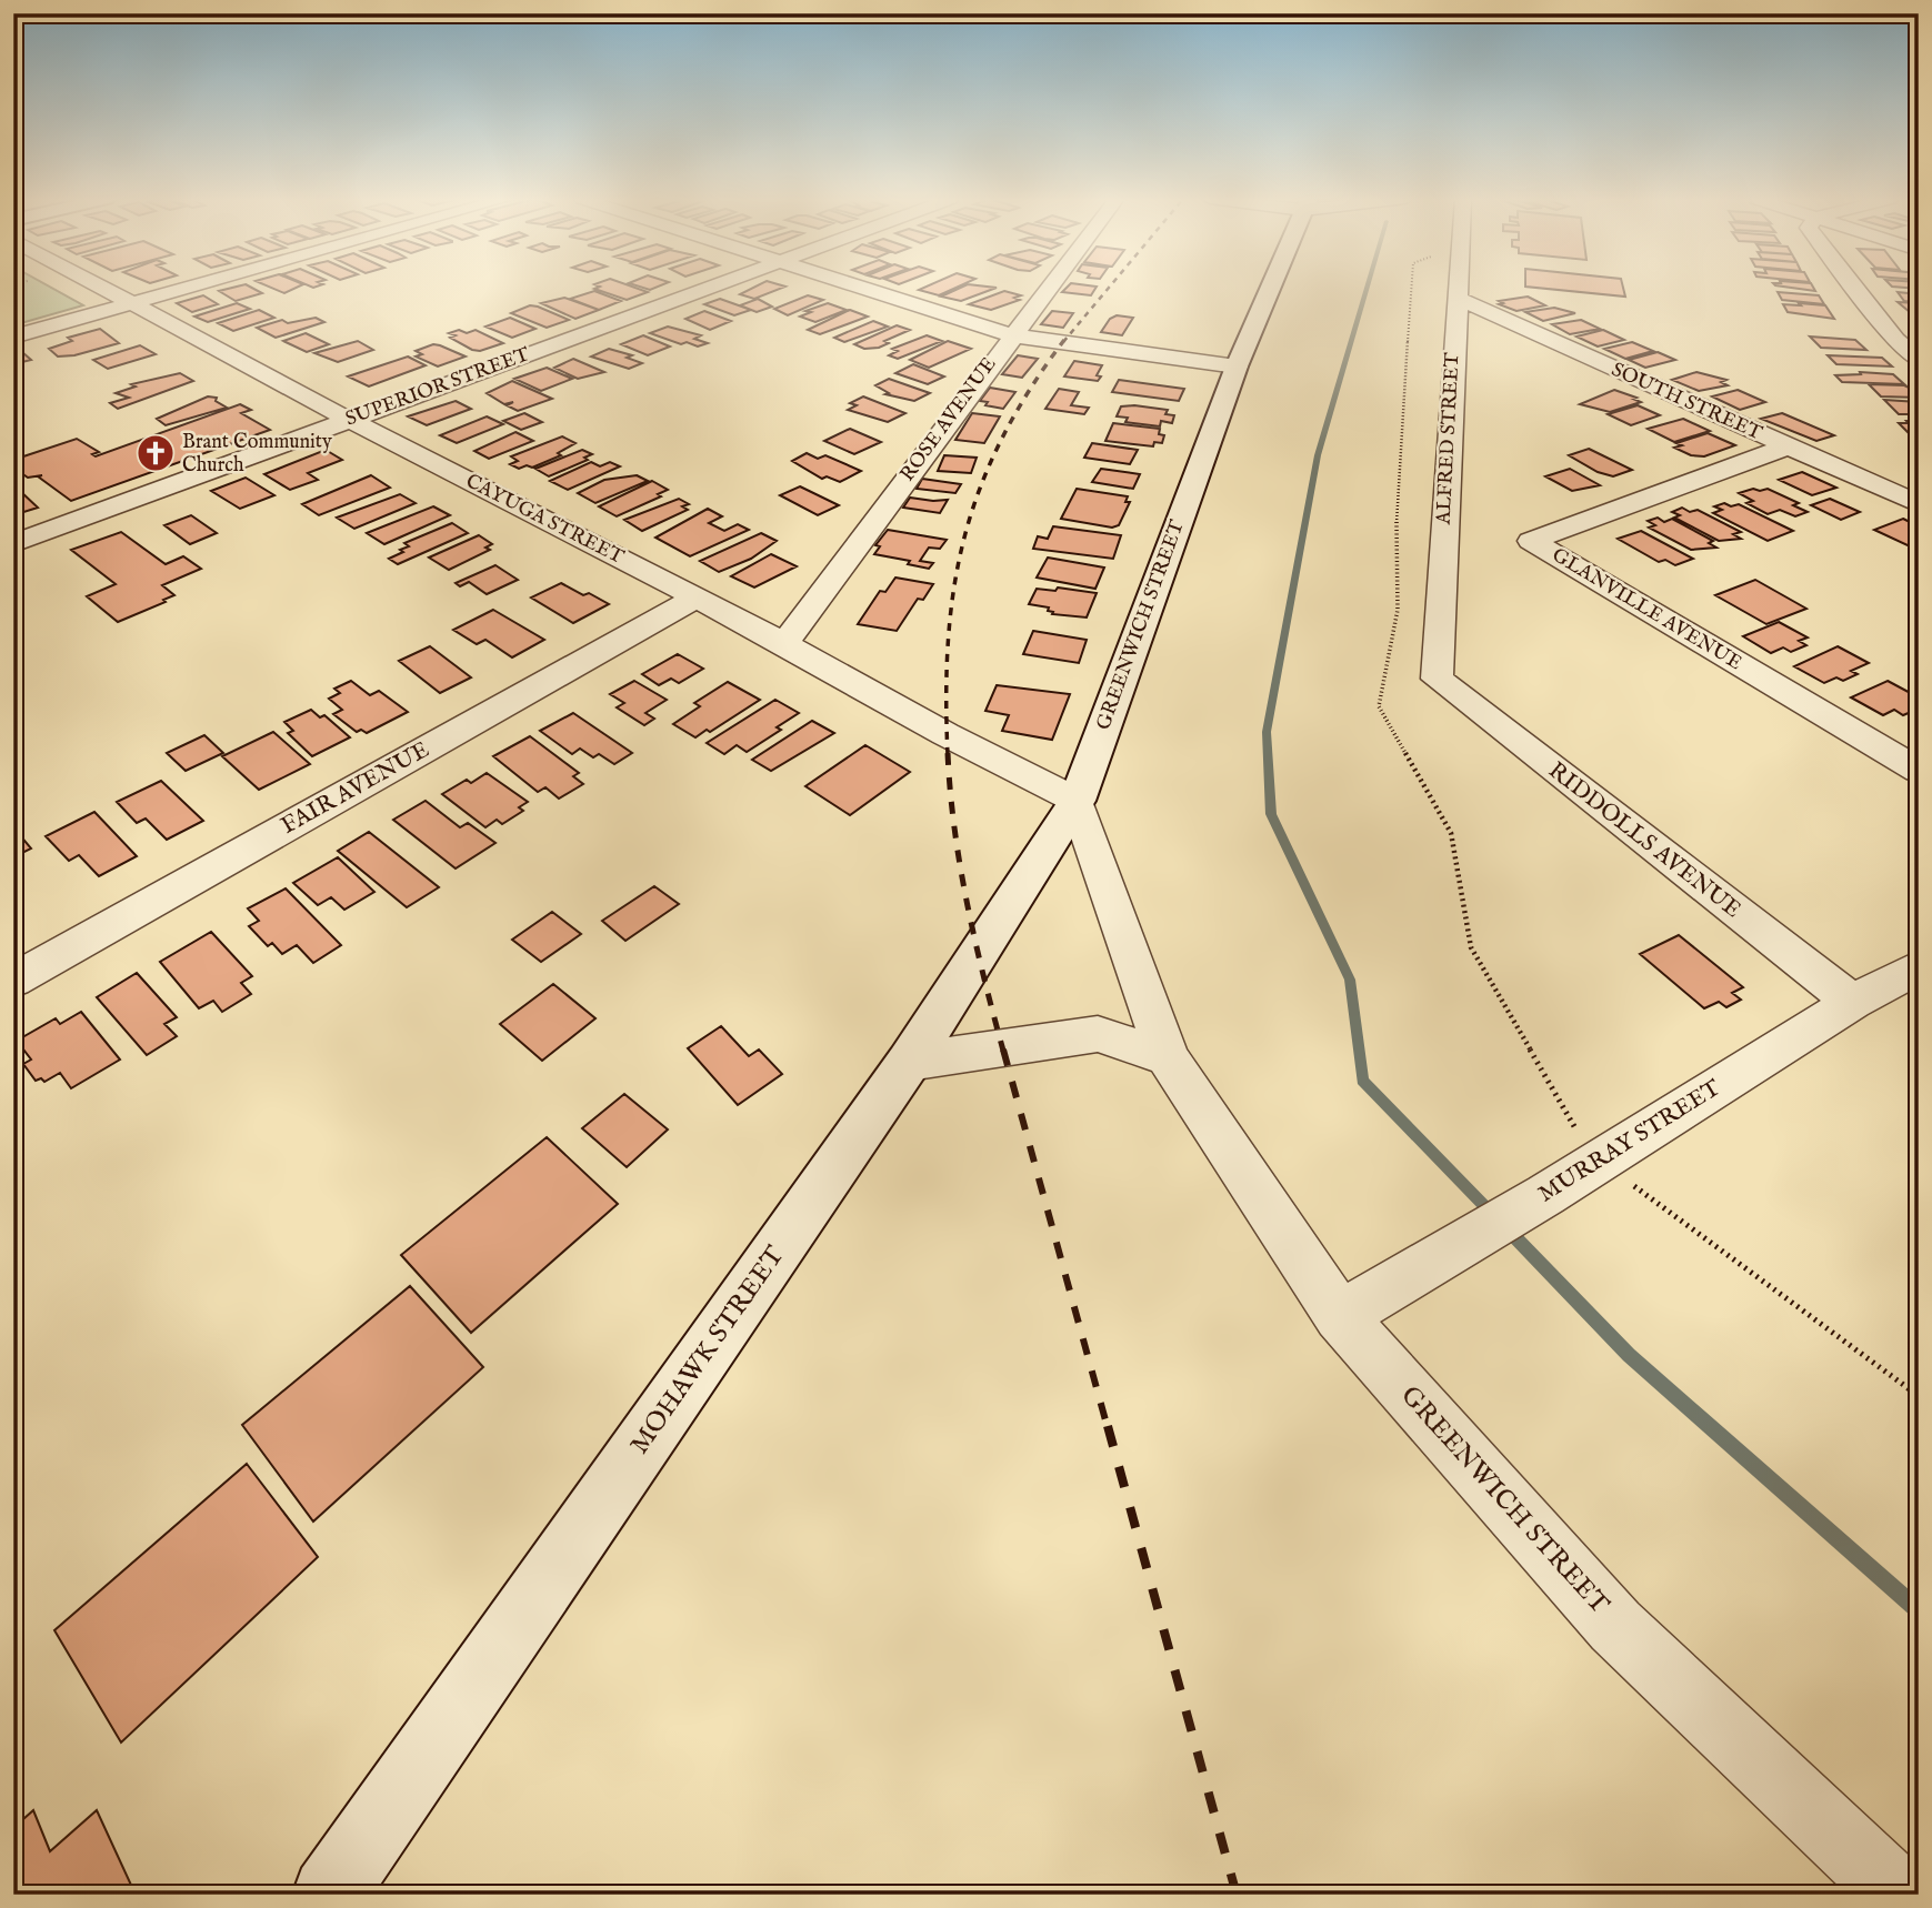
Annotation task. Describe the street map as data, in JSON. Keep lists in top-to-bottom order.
{
  "streets": {
    "street": [
      "SUPERIOR STREET",
      "SOUTH STREET",
      "ROSE AVENUE",
      "ALFRED STREET",
      "CAYUGA STREET",
      "GLANVILLE AVENUE",
      "GREENWICH STREET",
      "FAIR AVENUE",
      "RIDDOLLS AVENUE",
      "MURRAY STREET",
      "MOHAWK STREET"
    ]
  },
  "crossings": [
    ["SUPERIOR STREET", "CAYUGA STREET"],
    ["SOUTH STREET", "ALFRED STREET"],
    ["SOUTH STREET", "GLANVILLE AVENUE"],
    ["ROSE AVENUE", "CAYUGA STREET"],
    ["ALFRED STREET", "RIDDOLLS AVENUE"],
    ["CAYUGA STREET", "GREENWICH STREET"],
    ["CAYUGA STREET", "FAIR AVENUE"],
    ["CAYUGA STREET", "MOHAWK STREET"],
    ["GREENWICH STREET", "MURRAY STREET"],
    ["GREENWICH STREET", "MOHAWK STREET"],
    ["RIDDOLLS AVENUE", "MURRAY STREET"]
  ],
  "places": {
    "church": ["Brant Community Church"]
  }
}
